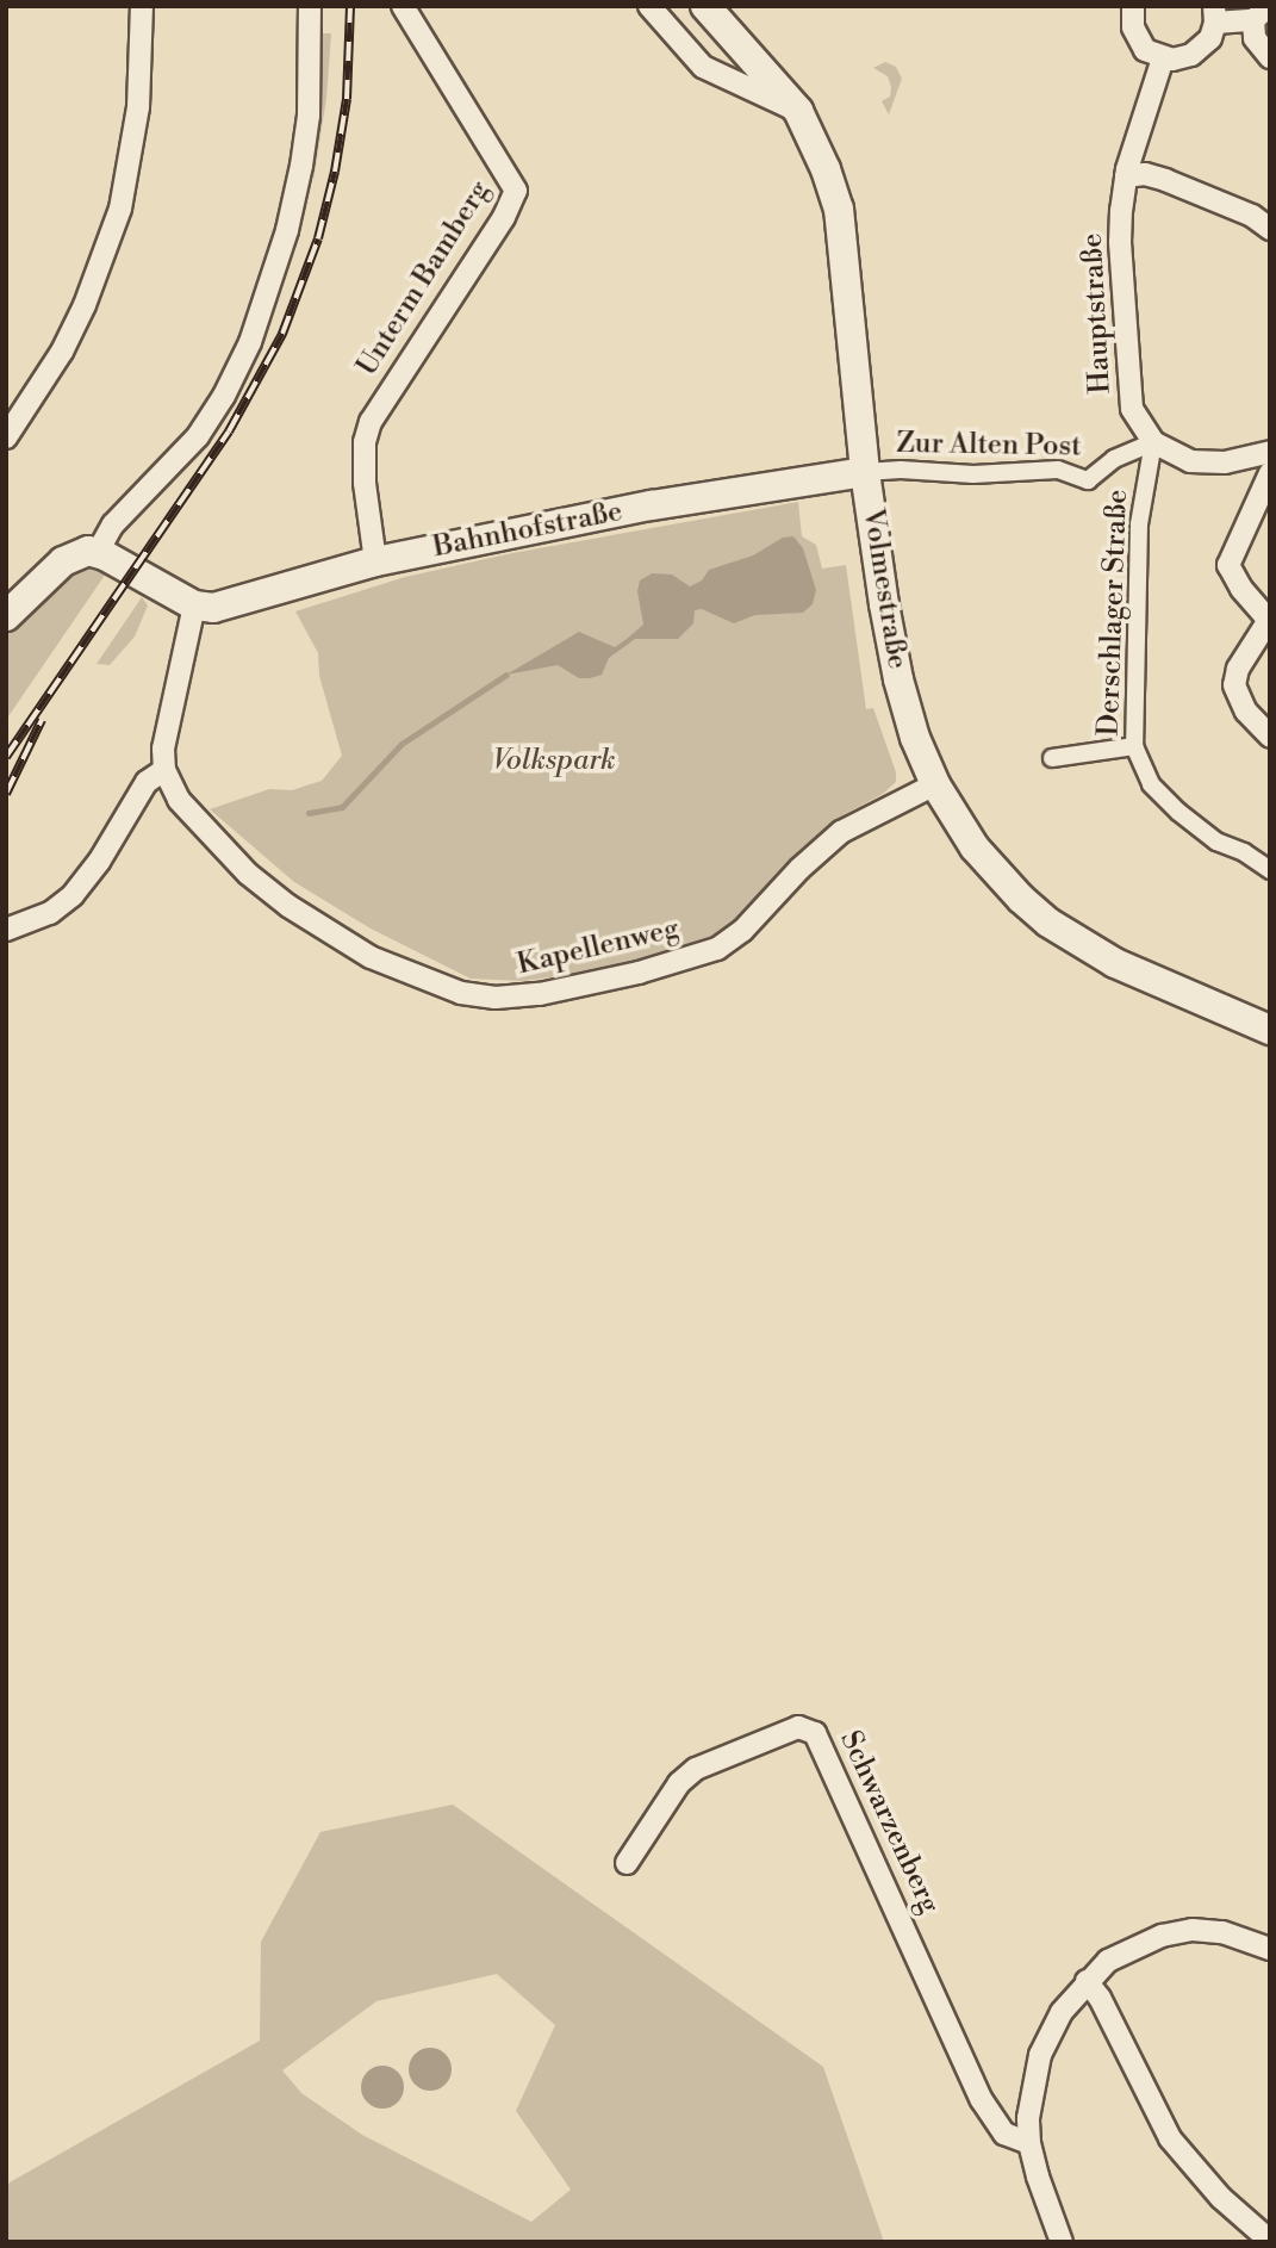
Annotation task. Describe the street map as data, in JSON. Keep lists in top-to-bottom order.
{
  "streets": {
    "main road": ["Bahnhofstraße", "Volmestraße"],
    "street": [
      "Unterm Bamberg",
      "Hauptstraße",
      "Zur Alten Post",
      "Derschlager Straße",
      "Kapellenweg",
      "Schwarzenberg"
    ]
  },
  "crossings": [
    ["Unterm Bamberg", "Bahnhofstraße"],
    ["Hauptstraße", "Zur Alten Post"],
    ["Hauptstraße", "Derschlager Straße"],
    ["Zur Alten Post", "Bahnhofstraße"],
    ["Zur Alten Post", "Volmestraße"],
    ["Zur Alten Post", "Derschlager Straße"],
    ["Bahnhofstraße", "Volmestraße"],
    ["Volmestraße", "Kapellenweg"]
  ],
  "parks": ["Volkspark"]
}
